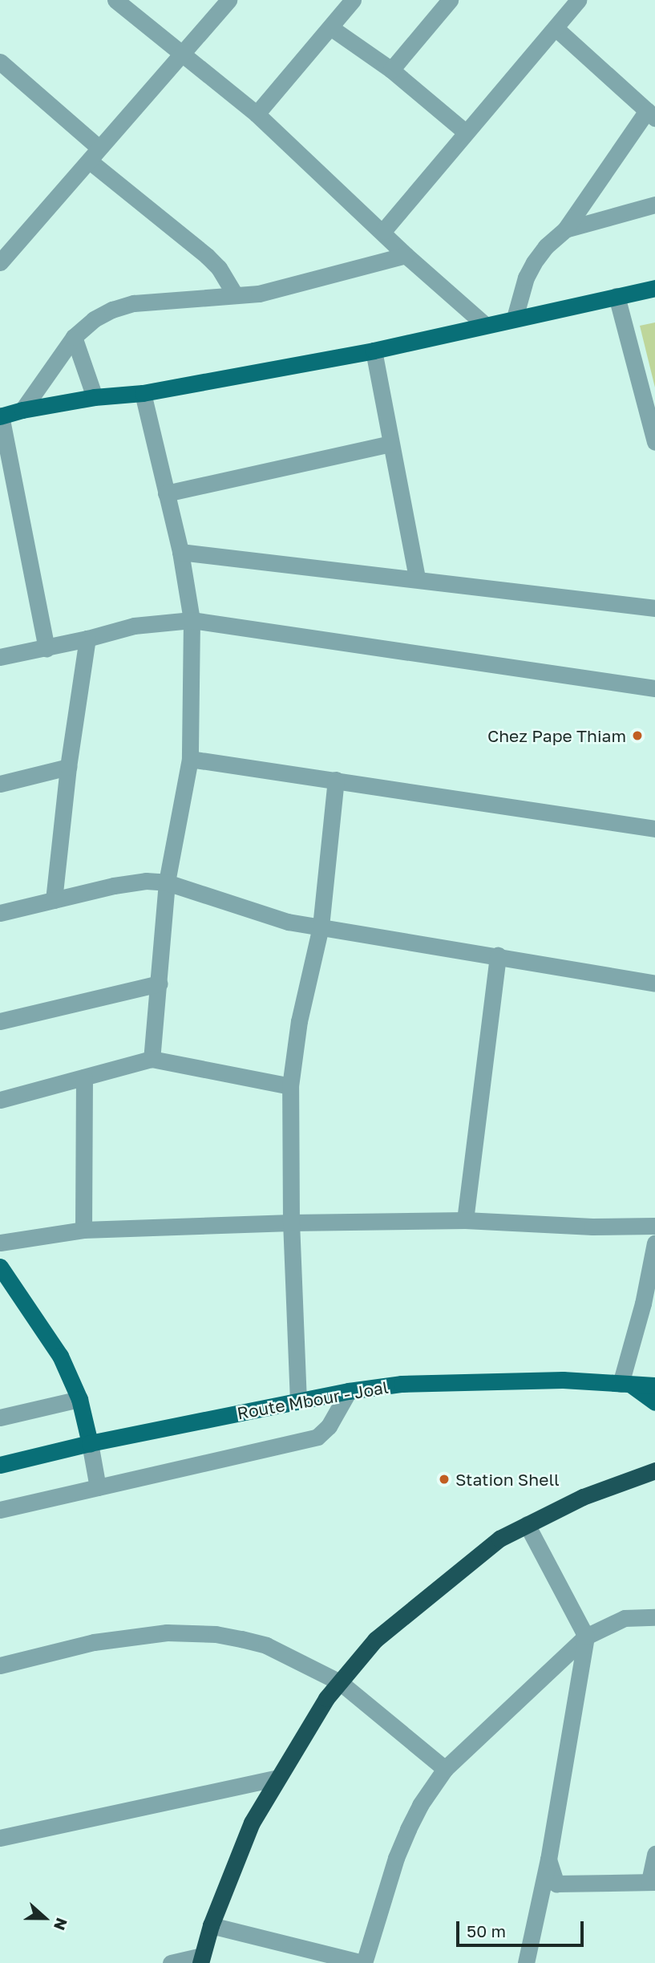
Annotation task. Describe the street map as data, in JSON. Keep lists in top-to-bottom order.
{
  "streets": {
    "main road": ["Route Mbour - Joal"]
  },
  "places": ["Chez Pape Thiam", "Station Shell"],
  "scale_bar": "50 m",
  "north": "right"
}
